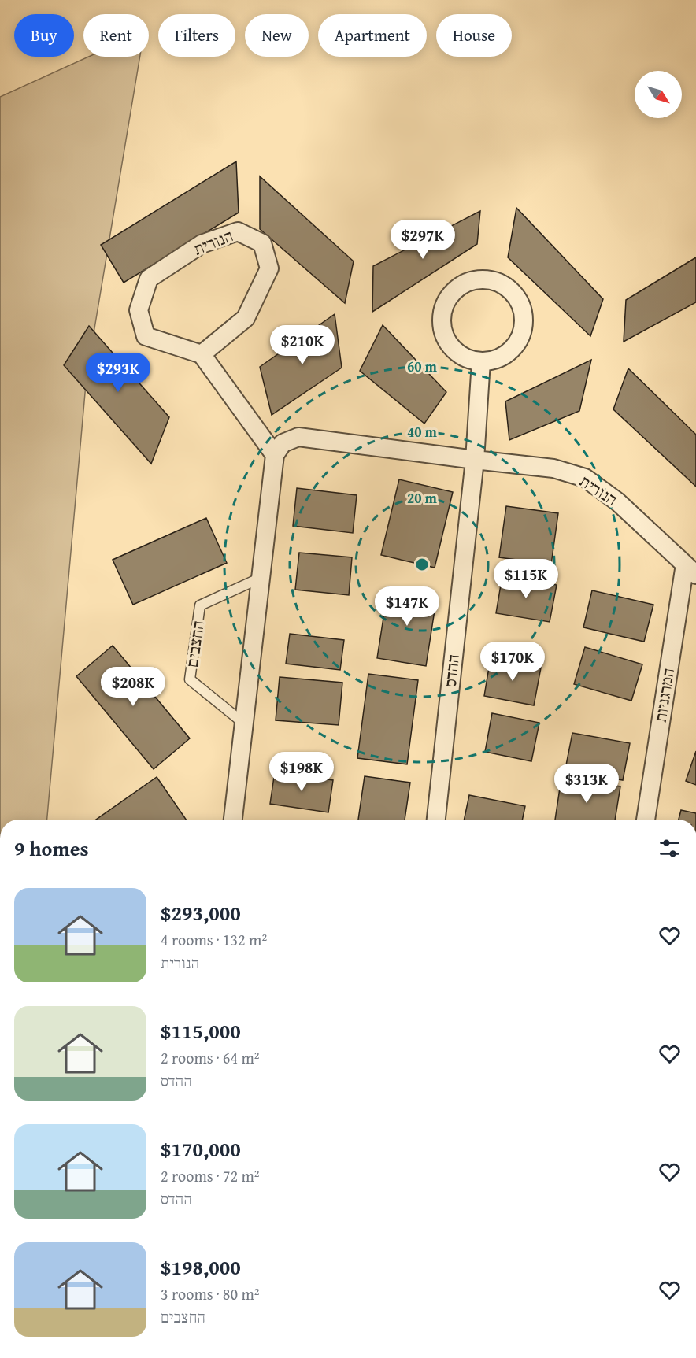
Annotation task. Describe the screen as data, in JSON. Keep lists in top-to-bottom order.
{
  "streets": {
    "street": ["הנורית", "ההדס", "המרגניות"],
    "lane": ["החצבים"]
  },
  "crossings": [
    ["הנורית", "ההדס"],
    ["הנורית", "המרגניות"]
  ],
  "north": "bottom right",
  "page": {
    "chip": [
      "Buy",
      "Rent",
      "Filters",
      "New",
      "Apartment",
      "House"
    ],
    "price": [
      "$297K",
      "$210K",
      "$293K",
      "$115K",
      "$147K",
      "$170K",
      "$208K",
      "$198K",
      "$313K"
    ],
    "heading": "9 homes",
    "list": [
      {
        "name": "$293,000",
        "note": "4 rooms · 132 m² · הנורית"
      },
      {
        "name": "$115,000",
        "note": "2 rooms · 64 m² · ההדס"
      },
      {
        "name": "$170,000",
        "note": "2 rooms · 72 m² · ההדס"
      },
      {
        "name": "$198,000",
        "note": "3 rooms · 80 m² · החצבים"
      }
    ]
  },
  "rings": ["60 m", "40 m", "20 m"]
}
